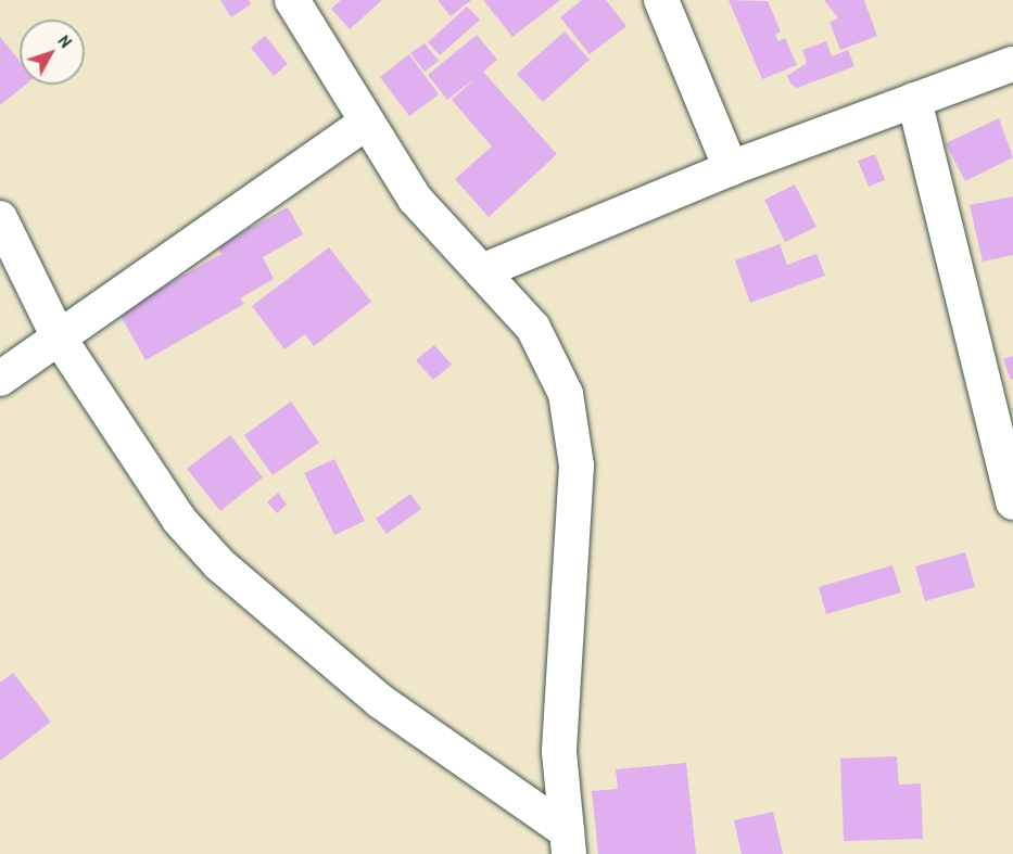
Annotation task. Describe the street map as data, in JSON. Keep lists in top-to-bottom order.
{
  "north": "top right"
}
